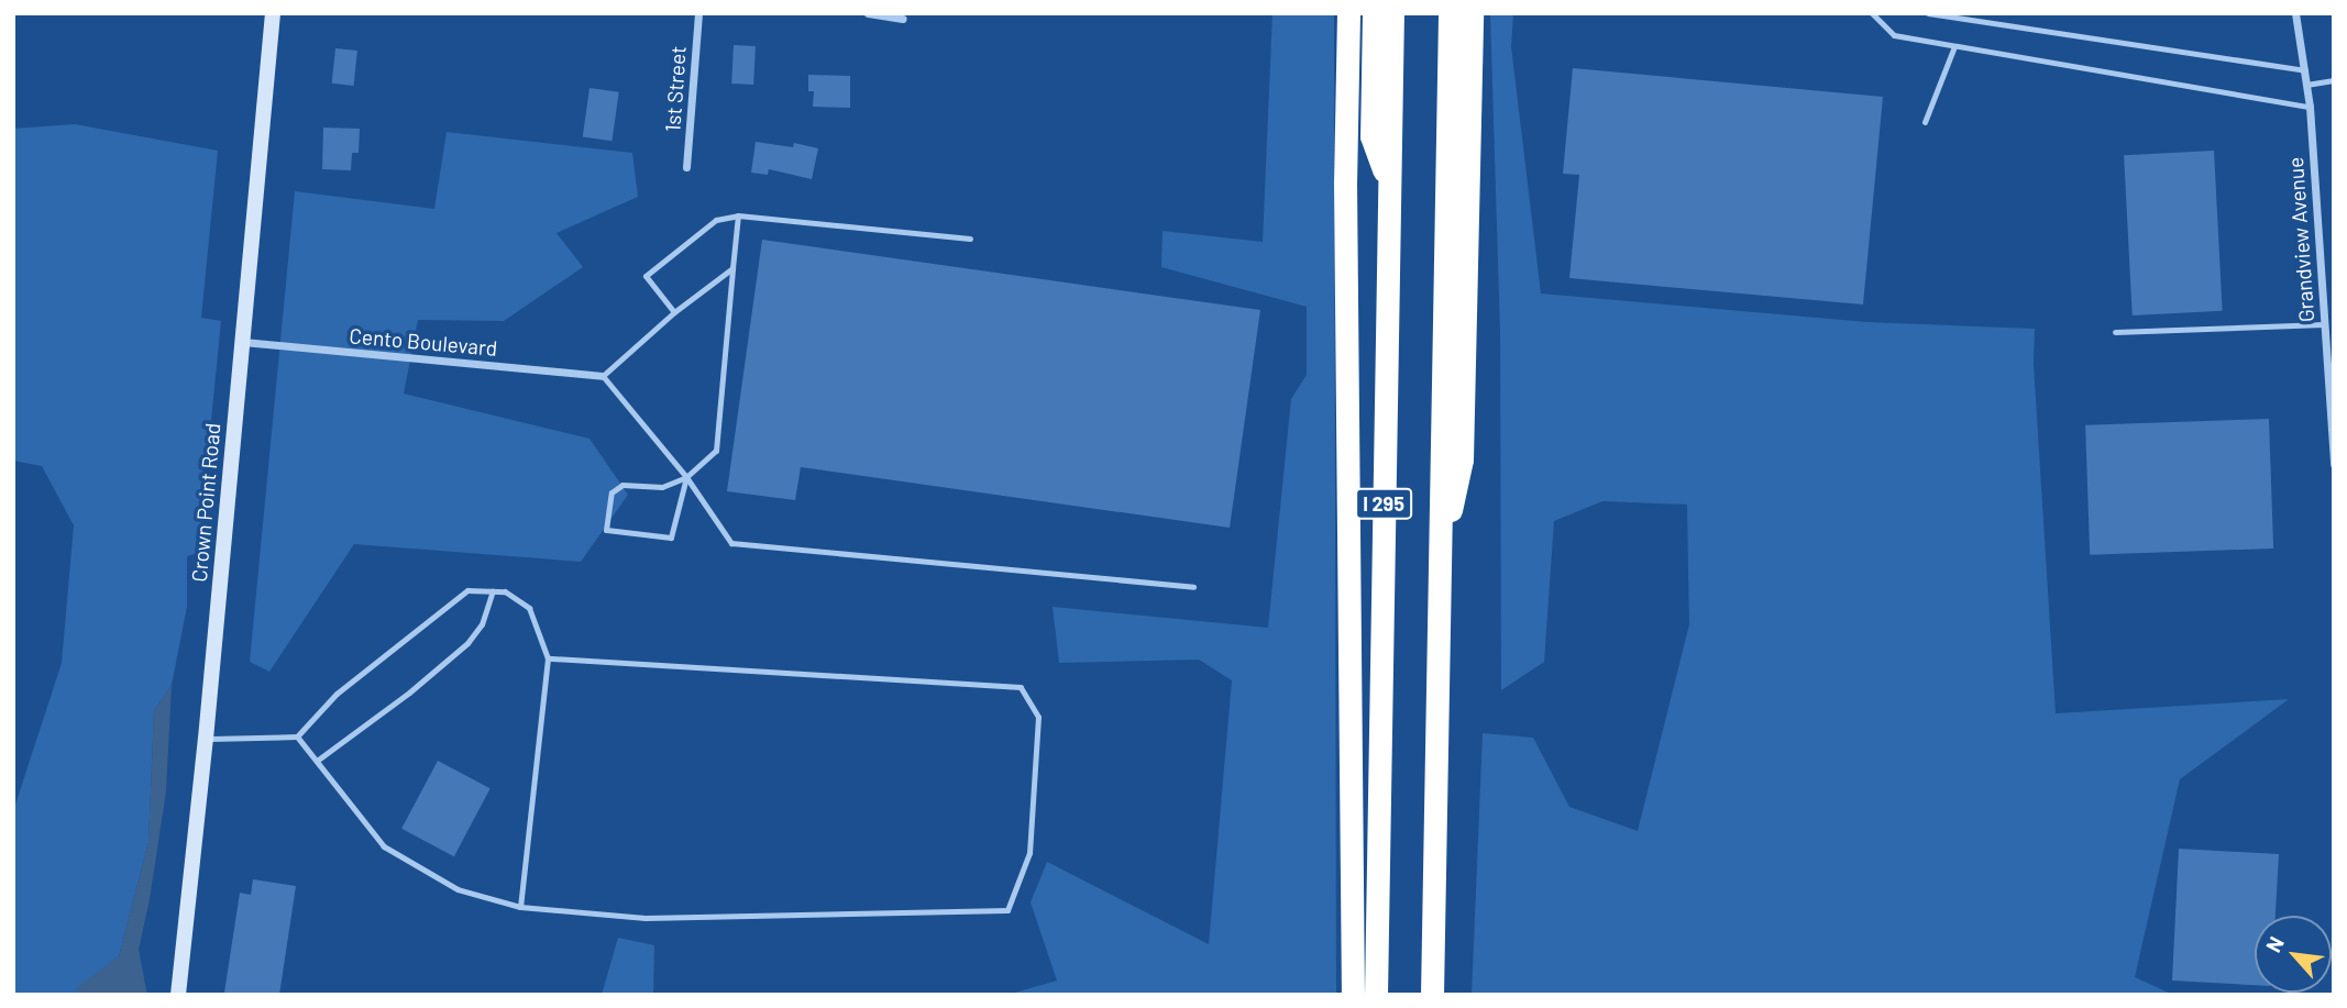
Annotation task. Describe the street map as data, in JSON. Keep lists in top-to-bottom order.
{
  "streets": {
    "highway": ["I 295"],
    "main road": ["Crown Point Road"],
    "street": ["1st Street", "Grandview Avenue", "Cento Boulevard"]
  },
  "crossings": [
    ["Cento Boulevard", "Crown Point Road"]
  ],
  "north": "top left"
}
